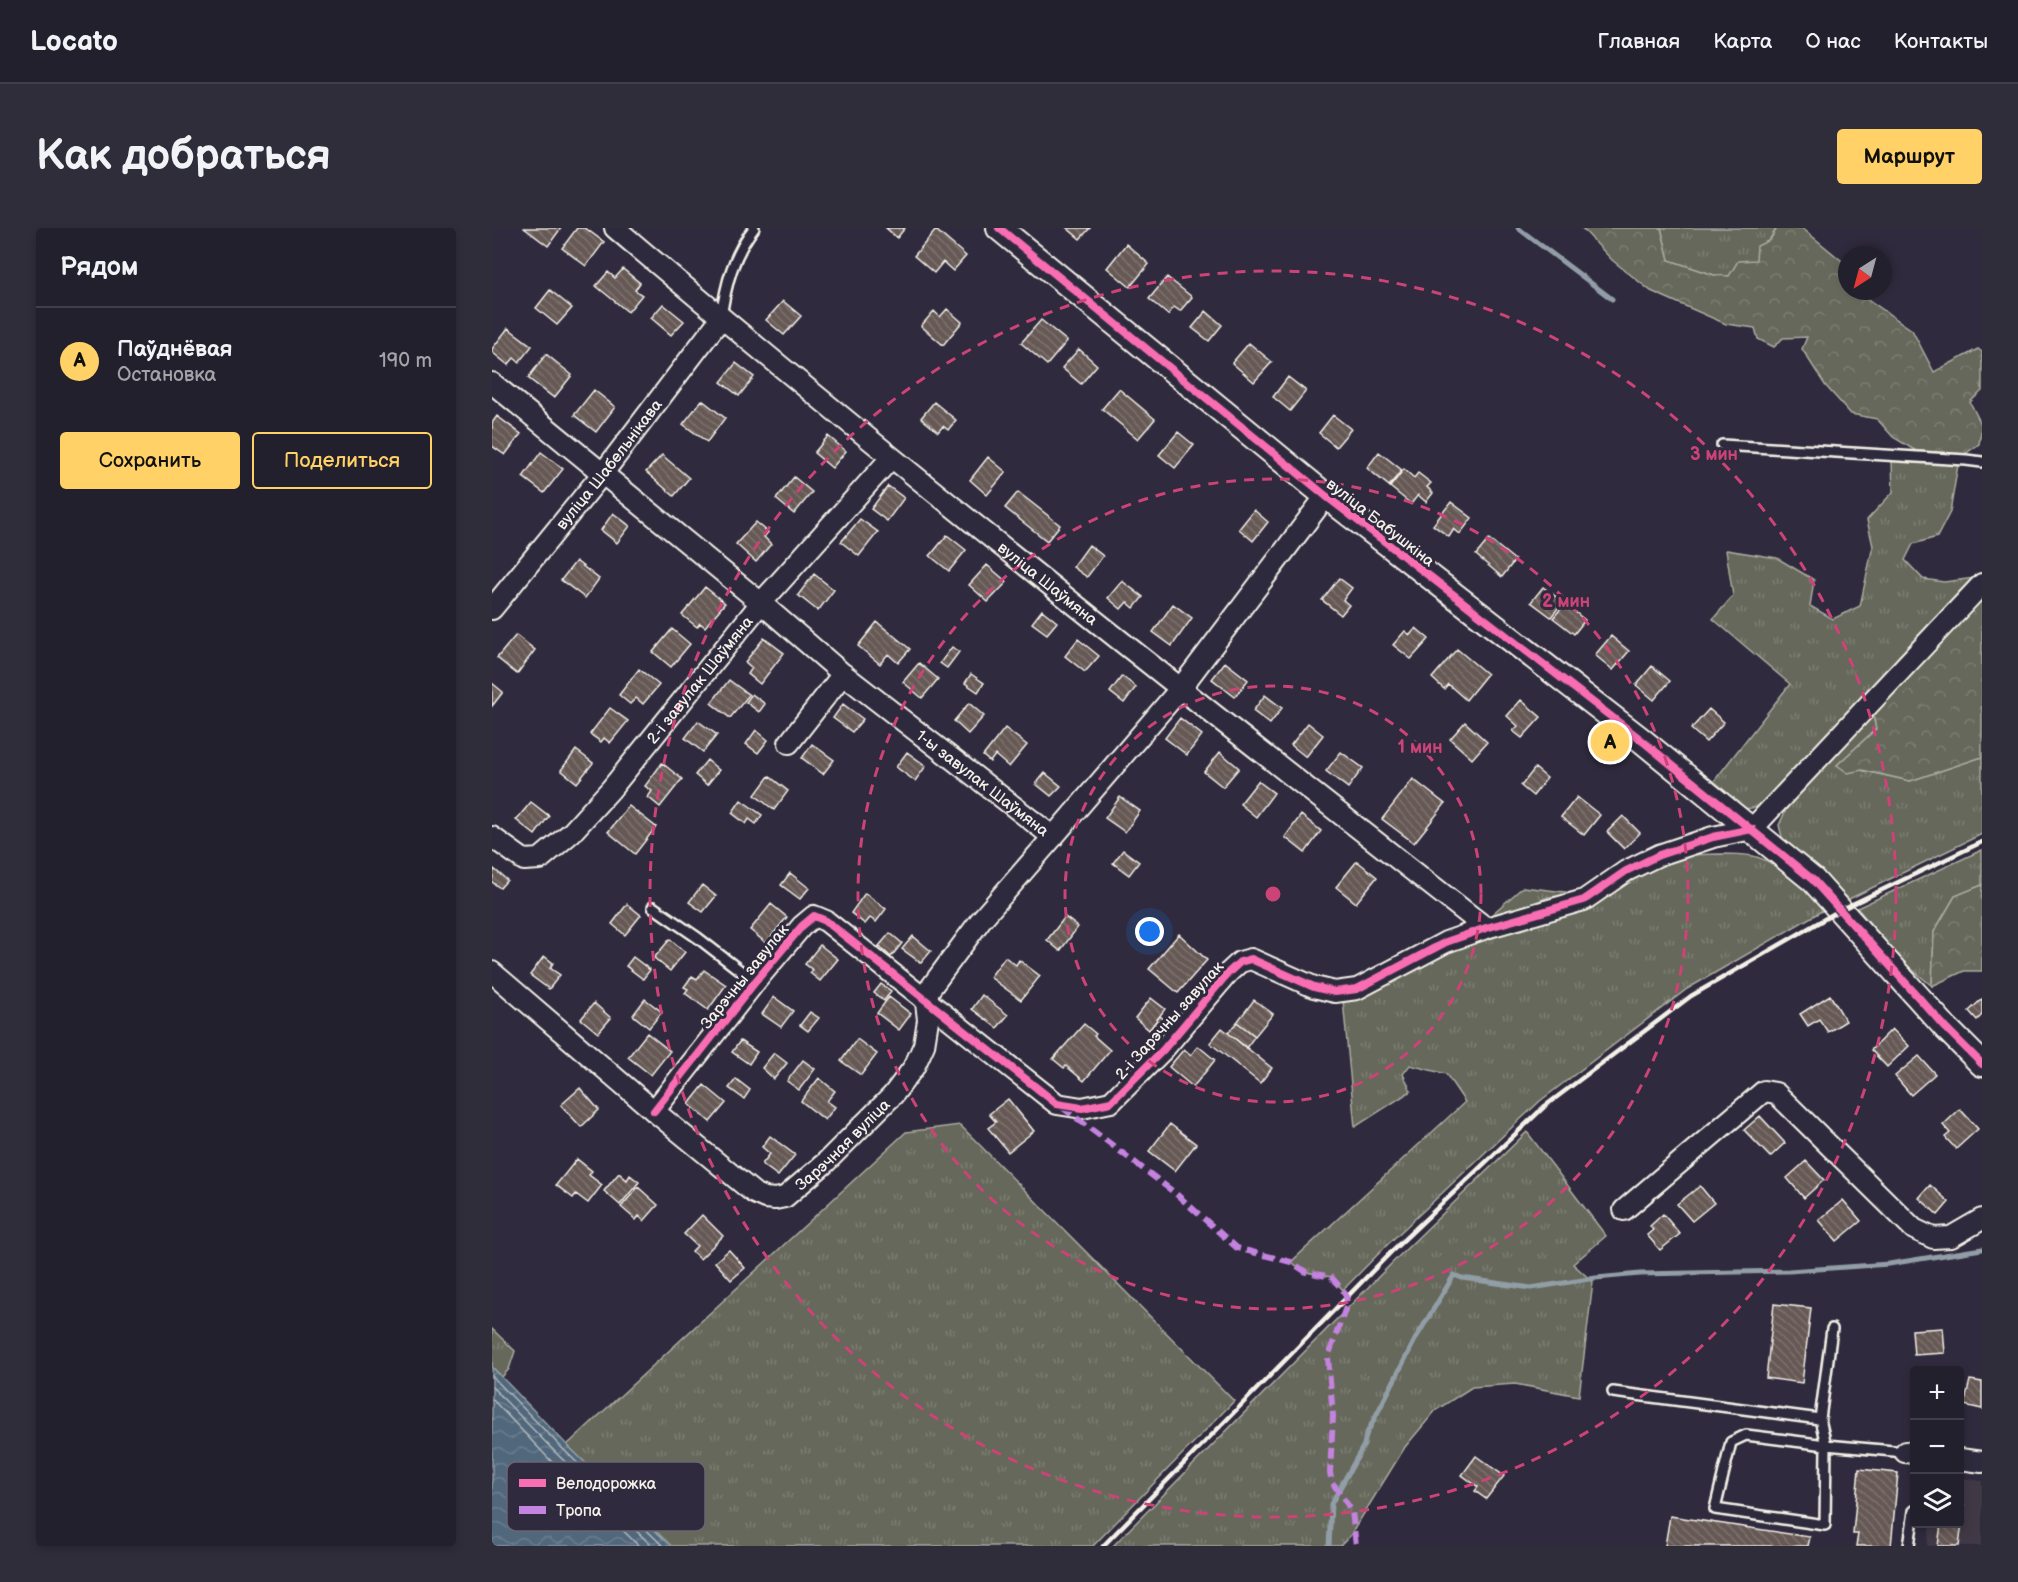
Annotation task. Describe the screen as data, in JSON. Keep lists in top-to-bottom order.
{
  "streets": {
    "street": [
      "вуліца Шабельнікава",
      "вуліца Бабушкіна",
      "вуліца Шаўмяна",
      "2-і завулак Шаўмяна",
      "1-ы завулак Шаўмяна",
      "Зарэчны завулак",
      "2-і Зарэчны завулак",
      "Зарэчная вуліца"
    ]
  },
  "crossings": [
    ["вуліца Шабельнікава", "вуліца Шаўмяна"],
    ["вуліца Шабельнікава", "1-ы завулак Шаўмяна"],
    ["вуліца Бабушкіна", "1-ы завулак Шаўмяна"],
    ["вуліца Бабушкіна", "2-і Зарэчны завулак"],
    ["вуліца Шаўмяна", "2-і завулак Шаўмяна"],
    ["вуліца Шаўмяна", "1-ы завулак Шаўмяна"],
    ["вуліца Шаўмяна", "2-і Зарэчны завулак"],
    ["2-і завулак Шаўмяна", "1-ы завулак Шаўмяна"],
    ["1-ы завулак Шаўмяна", "Зарэчная вуліца"],
    ["Зарэчны завулак", "2-і Зарэчны завулак"],
    ["Зарэчны завулак", "Зарэчная вуліца"],
    ["2-і Зарэчны завулак", "Зарэчная вуліца"]
  ],
  "legend": ["Велодорожка", "Тропа"],
  "north": "bottom left",
  "page": {
    "header": "Locato",
    "nav": [
      "Главная",
      "Карта",
      "О нас",
      "Контакты"
    ],
    "buttons": [
      "Маршрут",
      ["Сохранить", "Поделиться"]
    ],
    "title": "Как добраться",
    "heading": "Рядом",
    "list": [
      {
        "mark": "A",
        "name": "Паўднёвая",
        "note": "Остановка",
        "value": "190 m"
      }
    ],
    "pins": "A",
    "map_buttons": ["+", "−"]
  },
  "rings": ["3 мин", "2 мин", "1 мин"]
}
